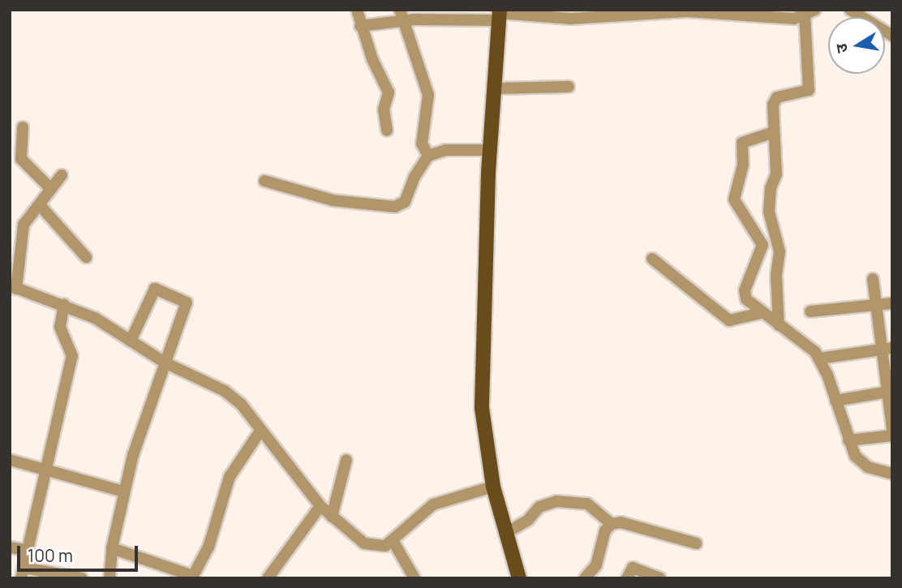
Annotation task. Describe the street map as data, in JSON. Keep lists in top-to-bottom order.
{
  "scale_bar": "100 m",
  "north": "left"
}
